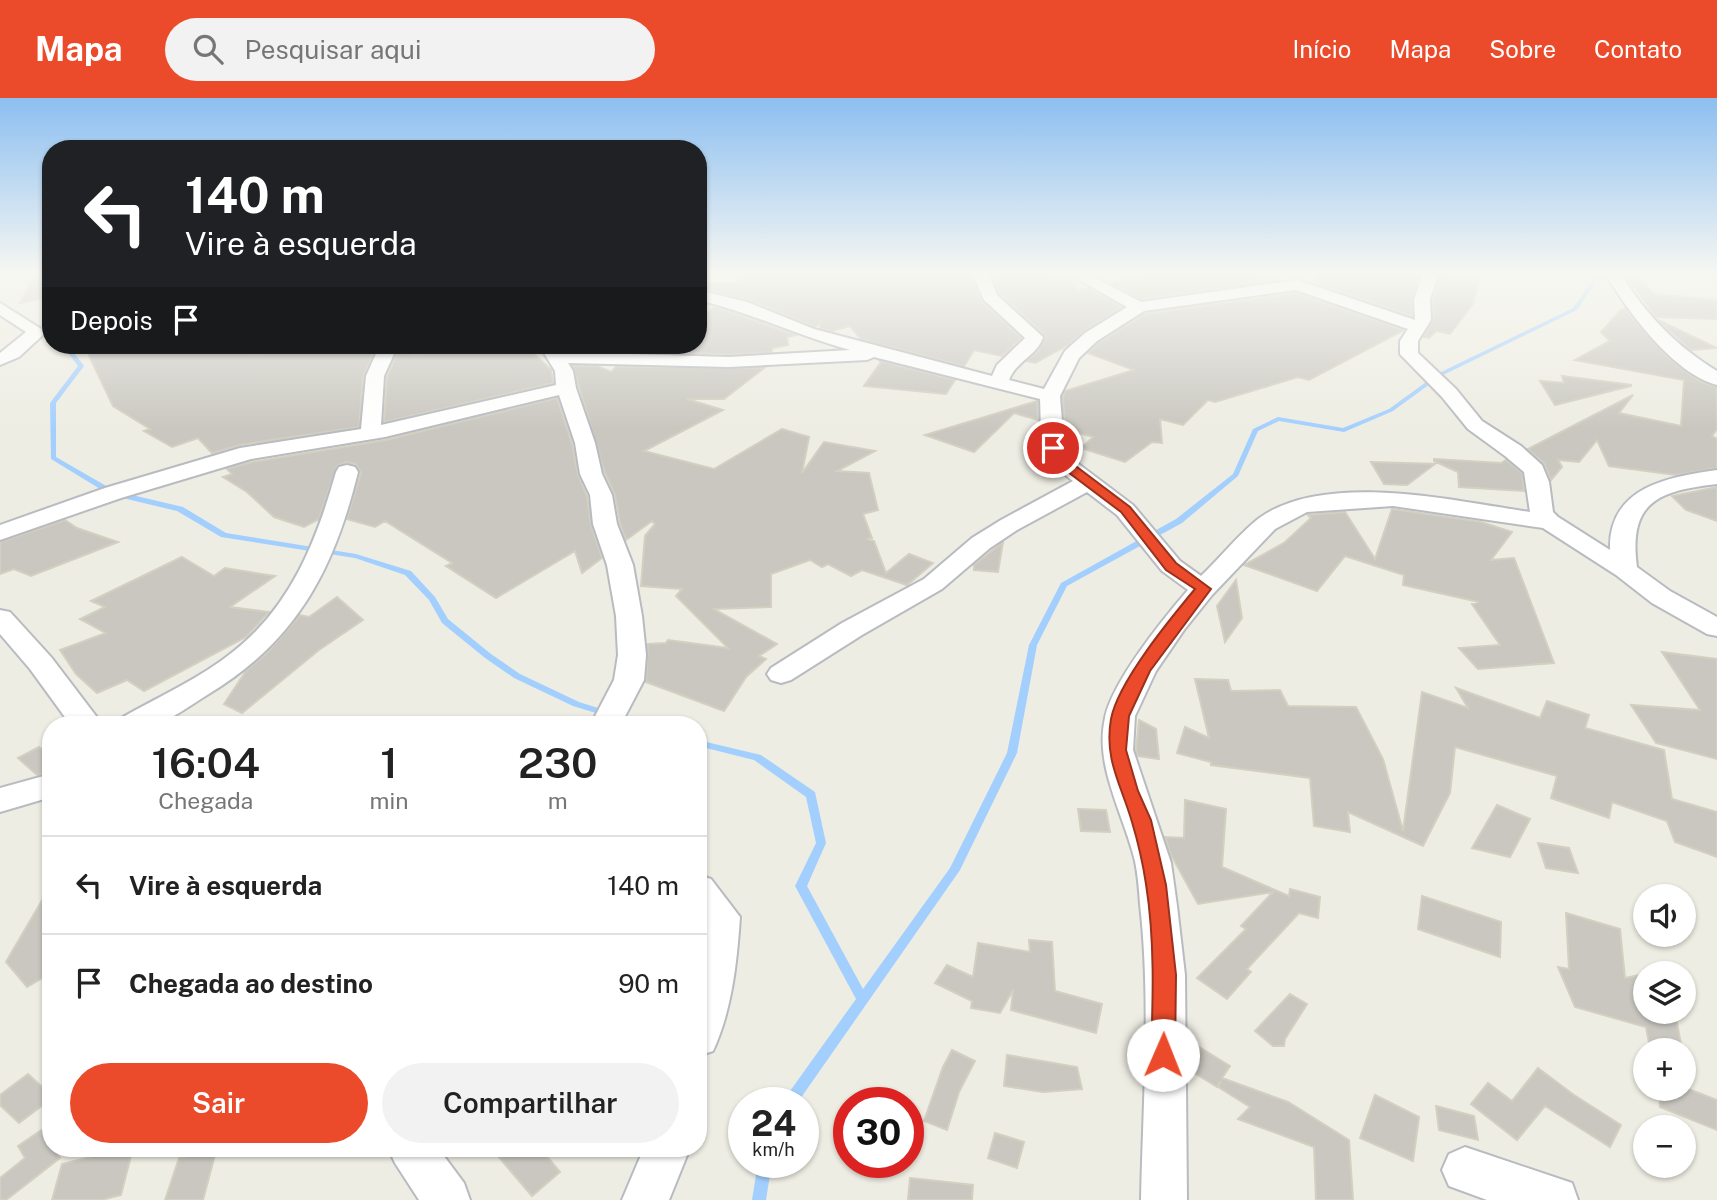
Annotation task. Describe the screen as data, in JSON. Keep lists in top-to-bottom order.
{
  "page": {
    "header": "Mapa",
    "search": "Pesquisar aqui",
    "nav": [
      "Início",
      "Mapa",
      "Sobre",
      "Contato"
    ],
    "turn": ["140 m", "Vire à esquerda"],
    "then": "Depois",
    "eta": [
      "16:04",
      "Chegada",
      "1",
      "min",
      "230",
      "m"
    ],
    "list": [
      {
        "name": "Vire à esquerda",
        "value": "140 m"
      },
      {
        "name": "Chegada ao destino",
        "value": "90 m"
      }
    ],
    "map_buttons": ["+", "−"],
    "buttons": ["Sair", "Compartilhar"],
    "speed": "24 km/h",
    "limit": "30"
  }
}
